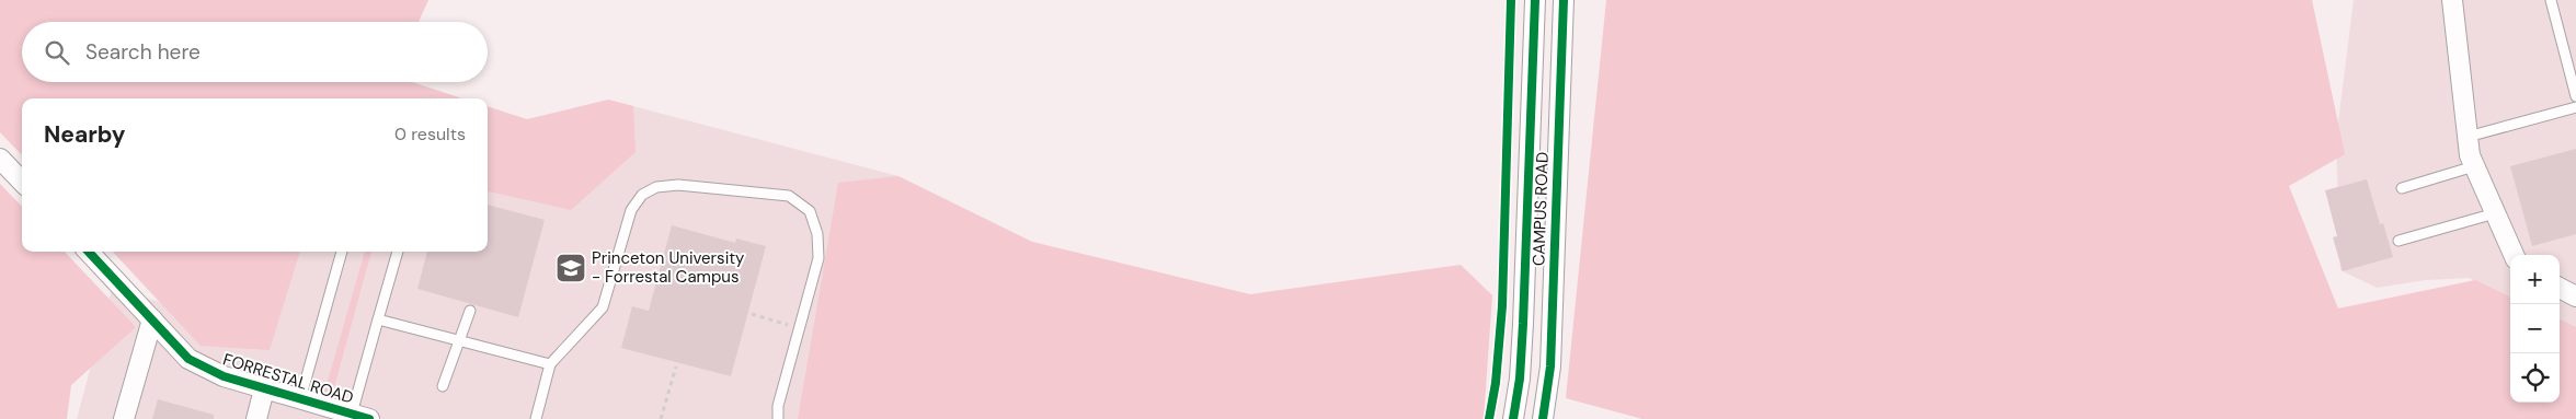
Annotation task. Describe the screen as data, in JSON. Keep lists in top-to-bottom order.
{
  "streets": {
    "street": ["CAMPUS ROAD", "FORRESTAL ROAD"]
  },
  "places": {
    "school or university": ["Princeton University - Forrestal Campus"]
  },
  "page": {
    "search": "Search here",
    "heading": ["Nearby", "0 results"],
    "map_buttons": ["+", "−"]
  }
}
